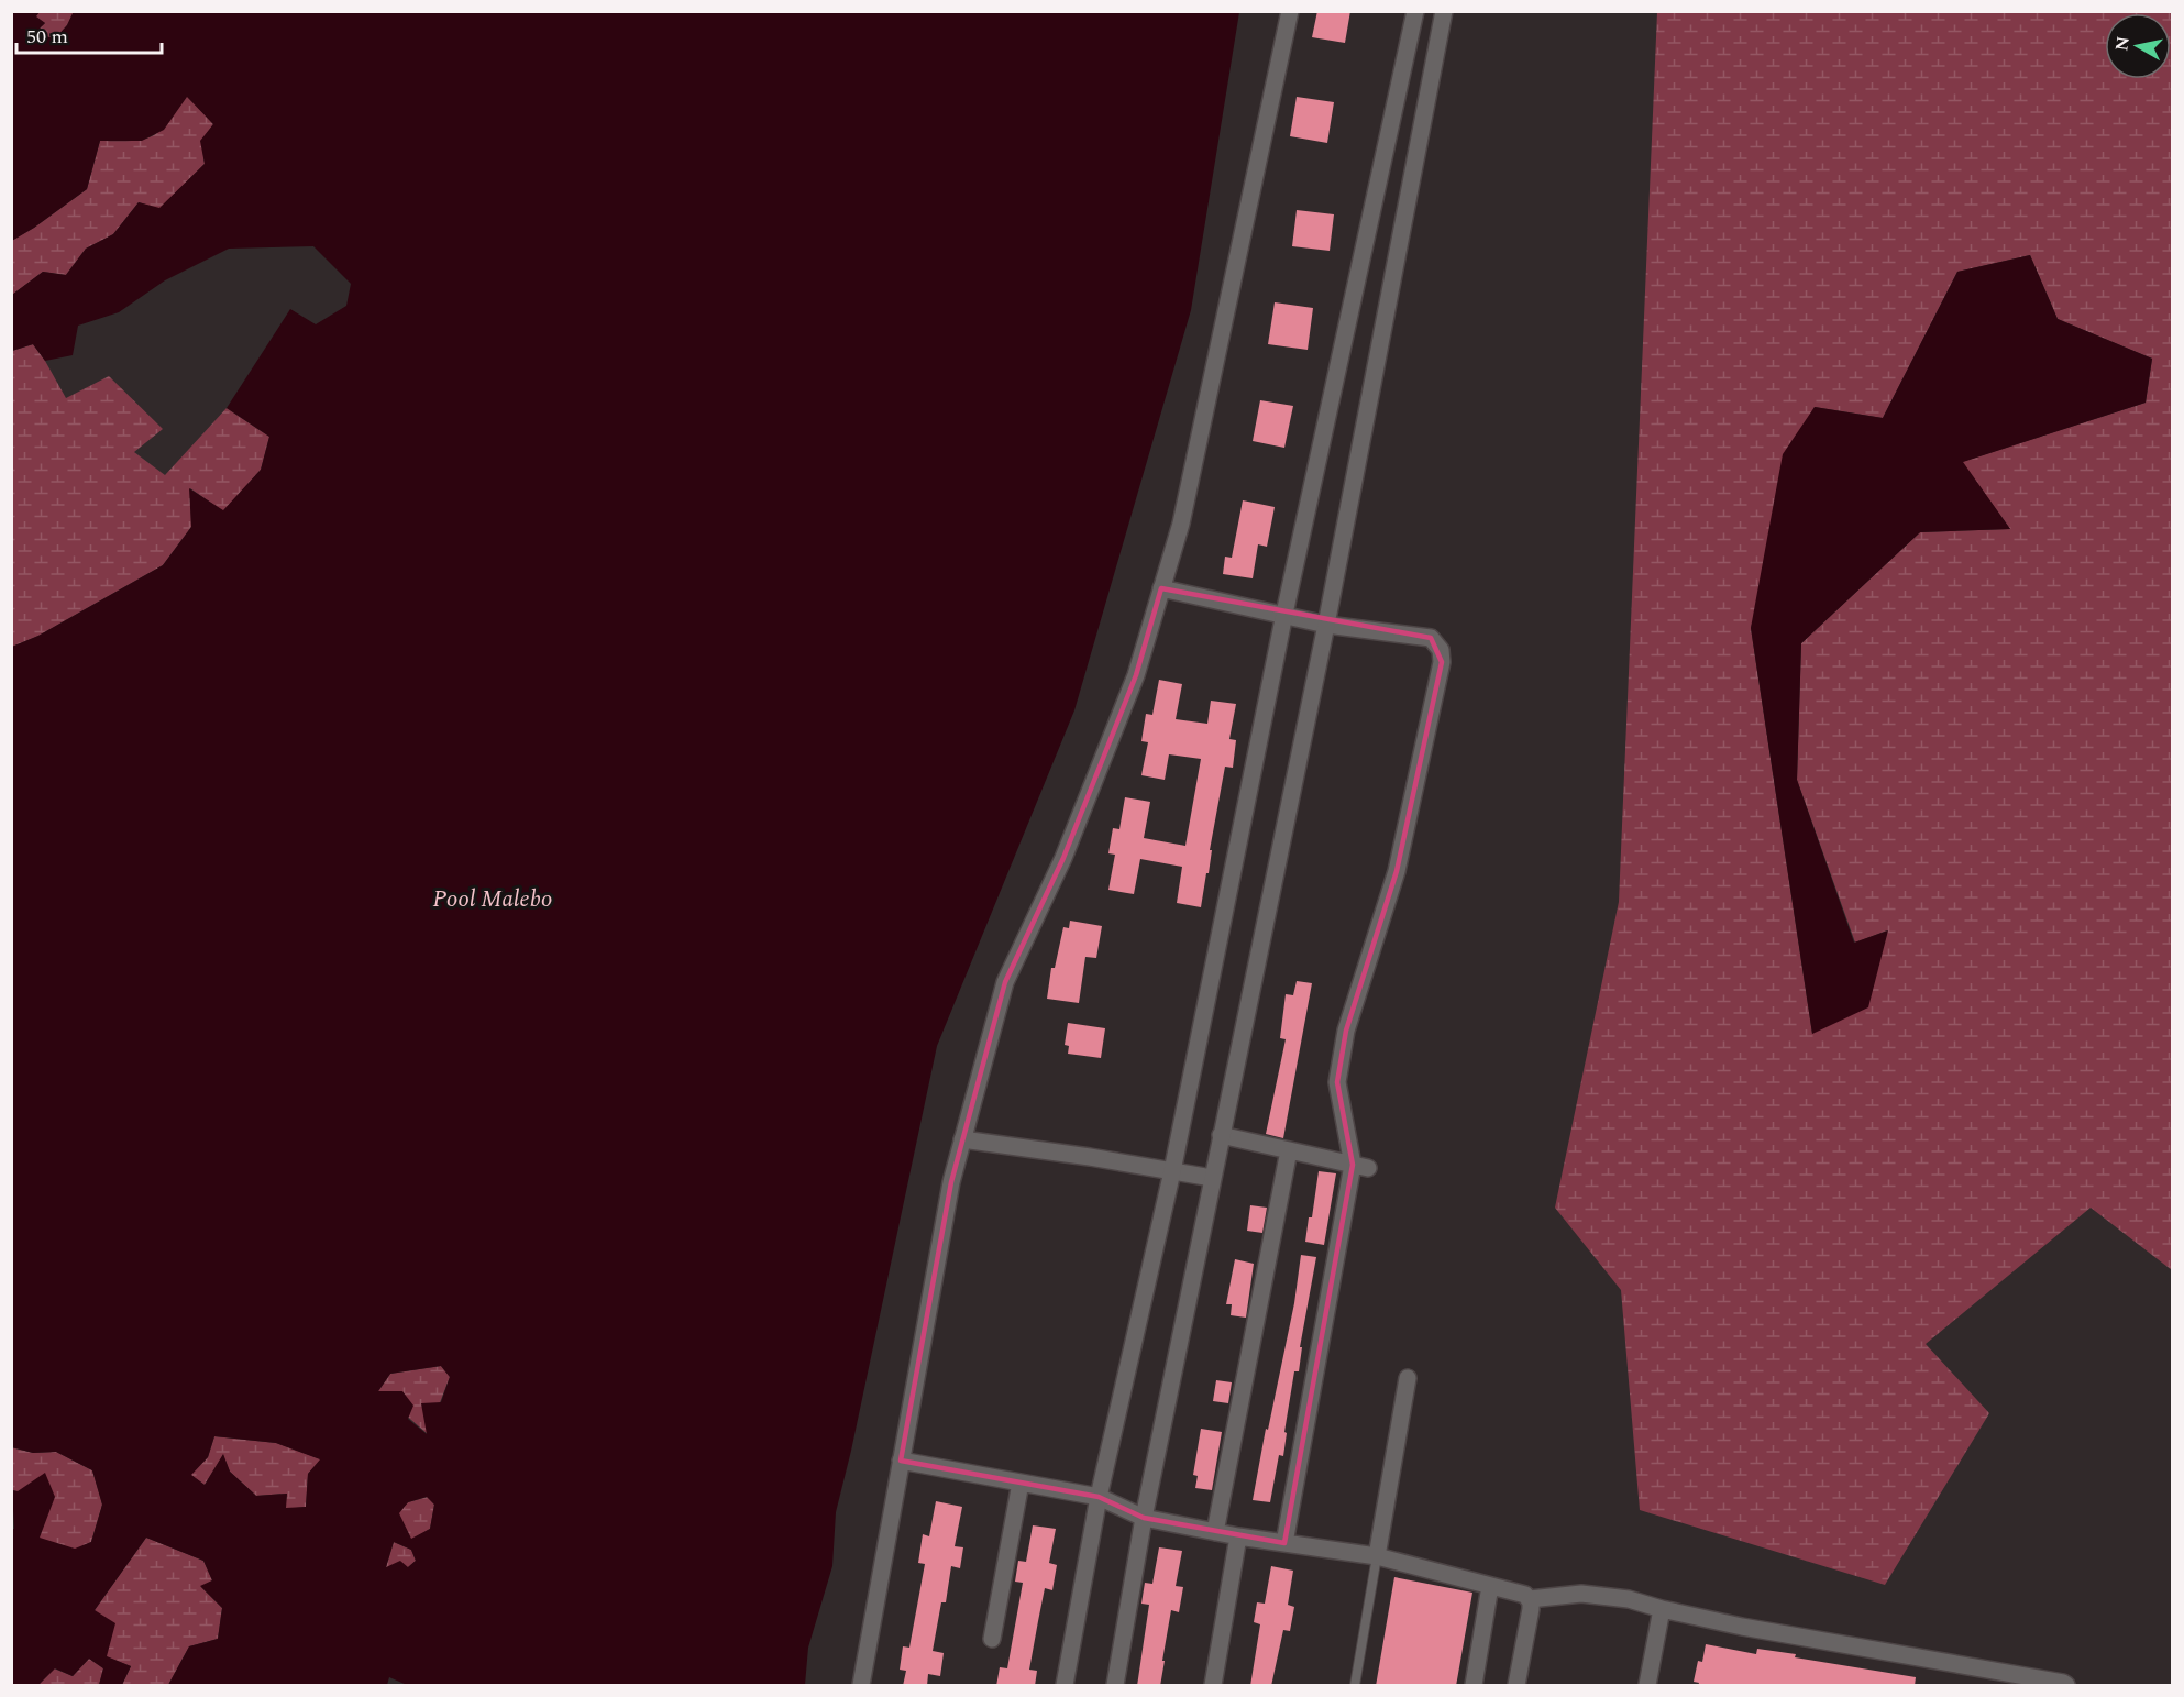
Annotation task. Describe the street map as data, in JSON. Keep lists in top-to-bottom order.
{
  "water": ["Pool Malebo"],
  "scale_bar": "50 m",
  "north": "left"
}
